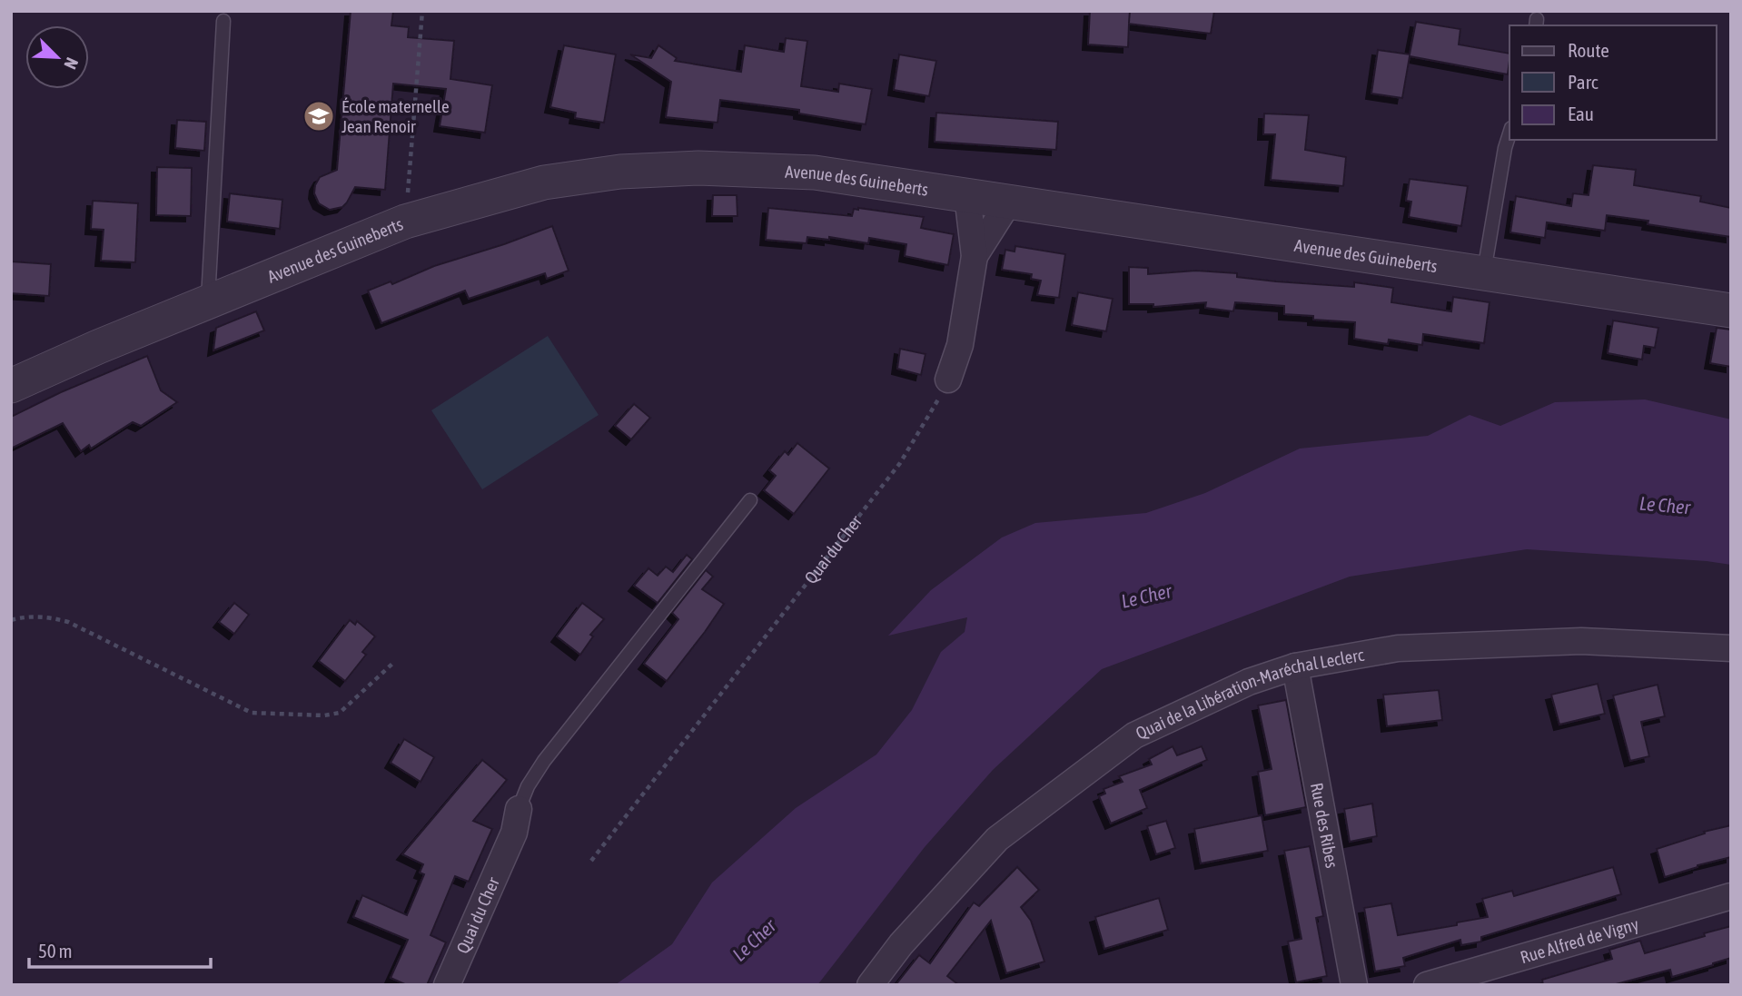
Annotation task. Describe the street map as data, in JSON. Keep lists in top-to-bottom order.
{
  "streets": {
    "street": [
      "Avenue des Guineberts",
      "Quai du Cher",
      "Quai de la Libération-Maréchal Leclerc",
      "Rue des Ribes",
      "Rue Alfred de Vigny"
    ]
  },
  "crossings": [
    ["Quai de la Libération-Maréchal Leclerc", "Rue des Ribes"]
  ],
  "water": ["Le Cher"],
  "places": {
    "school or university": ["École maternelle Jean Renoir"]
  },
  "legend": ["Route", "Parc", "Eau"],
  "scale_bar": "50 m",
  "north": "bottom right"
}
